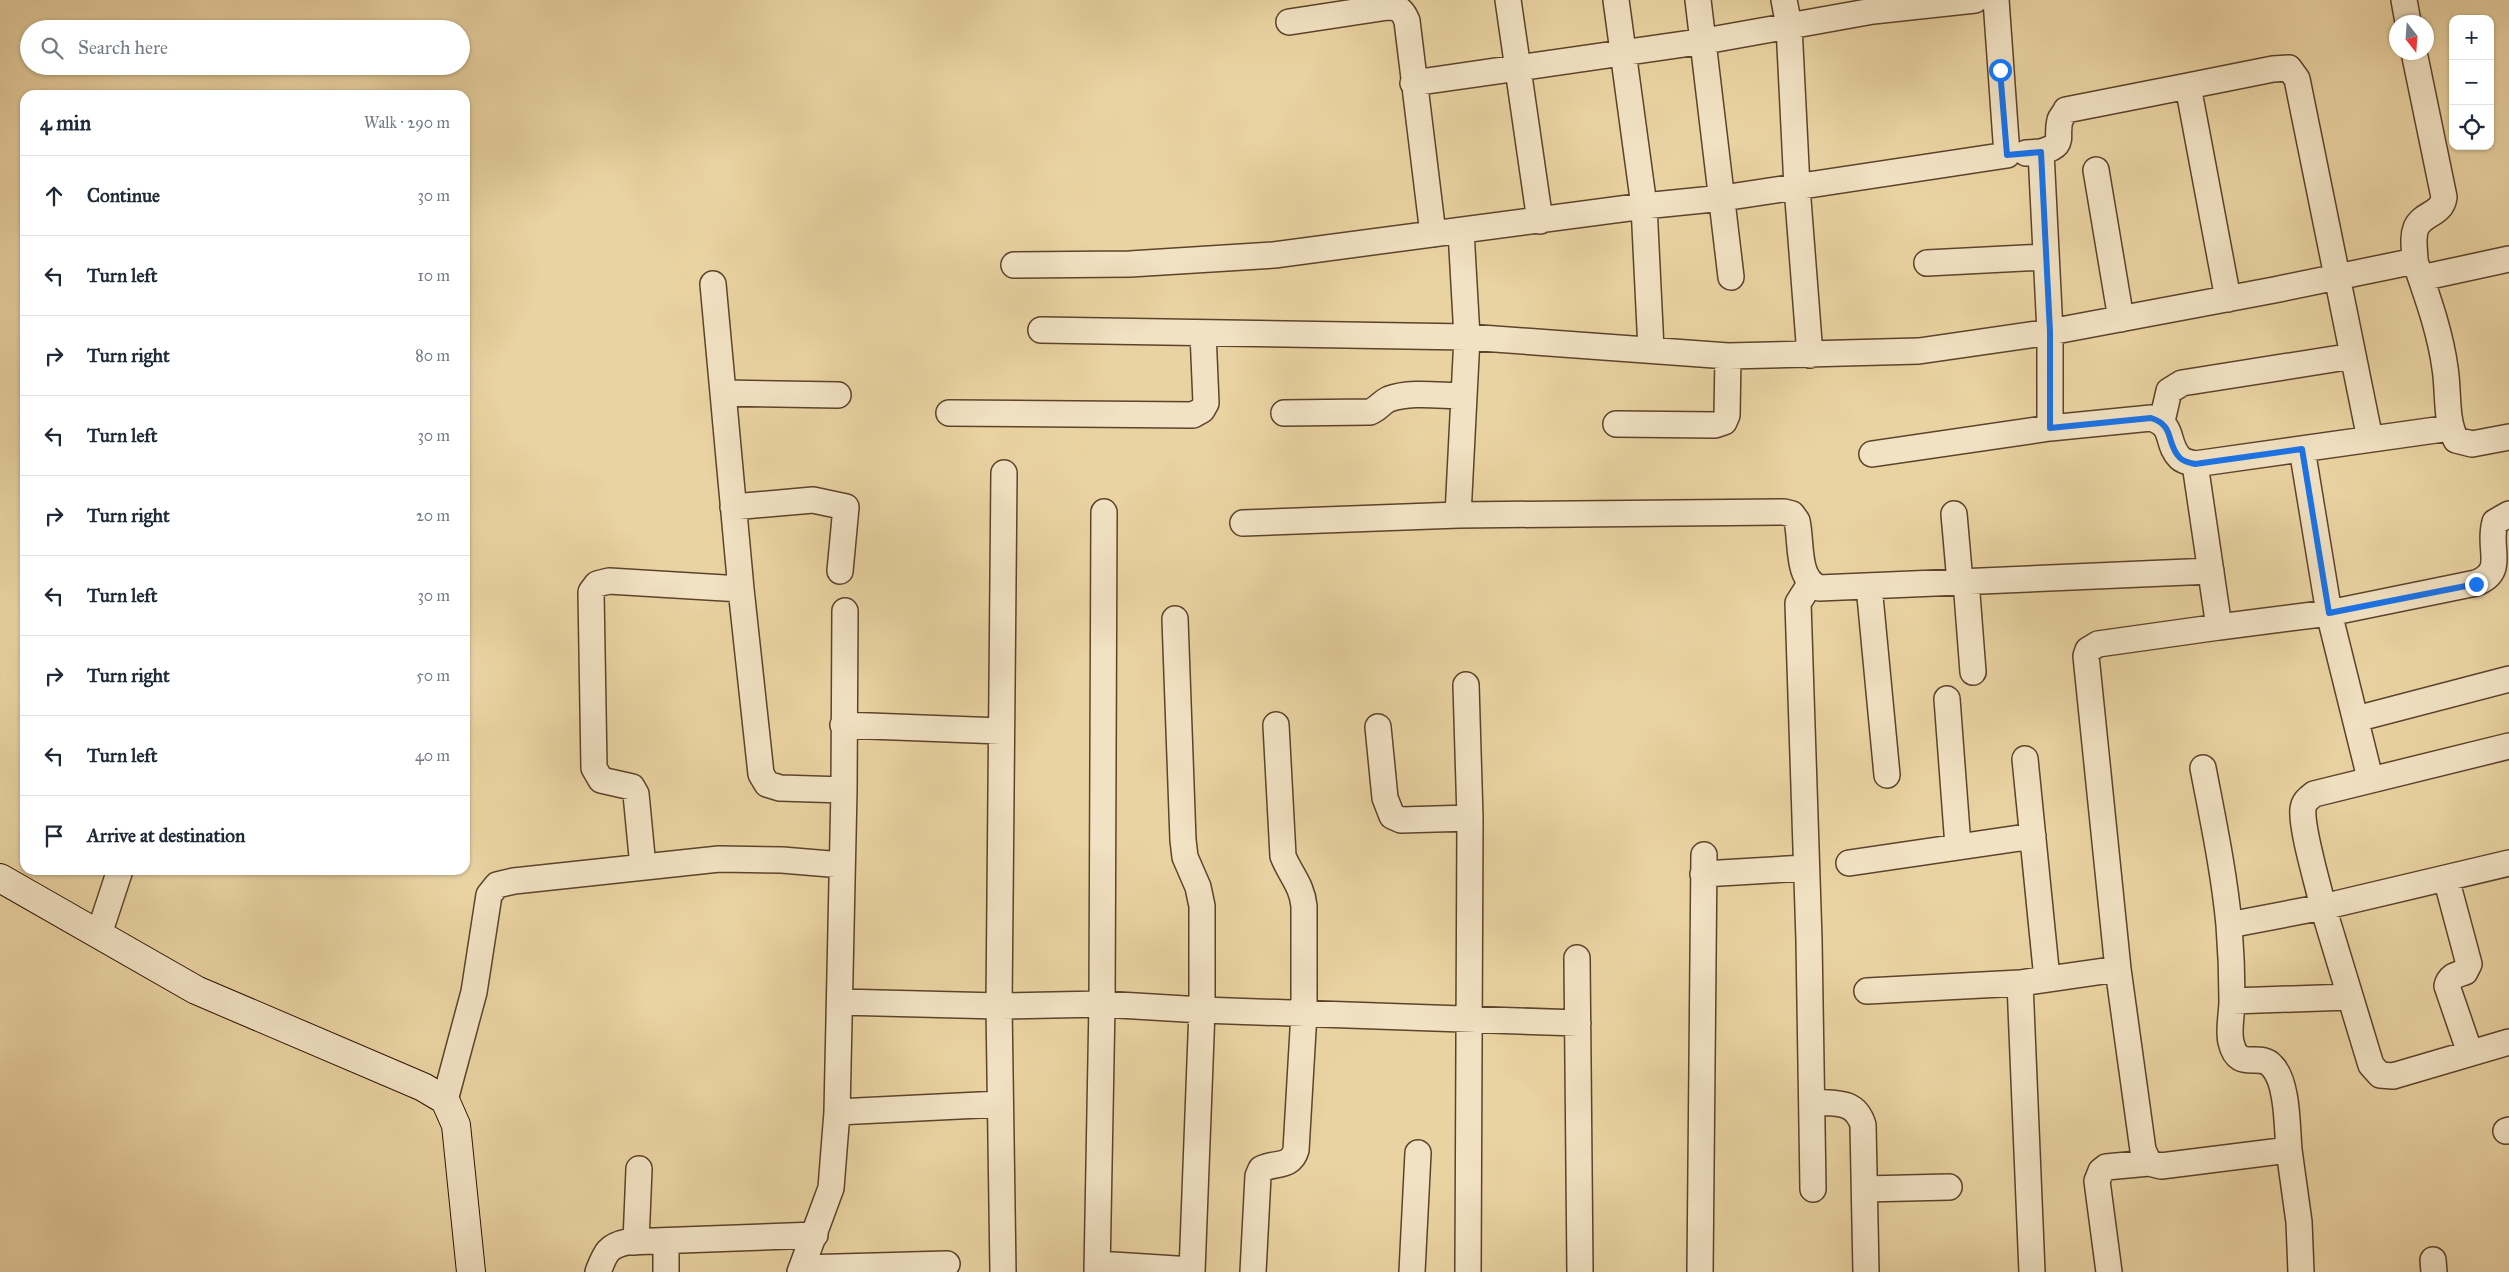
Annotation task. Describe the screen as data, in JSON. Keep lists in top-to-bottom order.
{
  "north": "bottom",
  "page": {
    "map_buttons": ["+", "−"],
    "search": "Search here",
    "heading": ["4 min", "Walk · 290 m"],
    "list": [
      ["Continue", "30 m"],
      ["Turn left", "10 m"],
      ["Turn right", "80 m"],
      ["Turn left", "30 m"],
      ["Turn right", "20 m"],
      ["Turn left", "30 m"],
      ["Turn right", "50 m"],
      ["Turn left", "40 m"],
      "Arrive at destination"
    ]
  }
}
